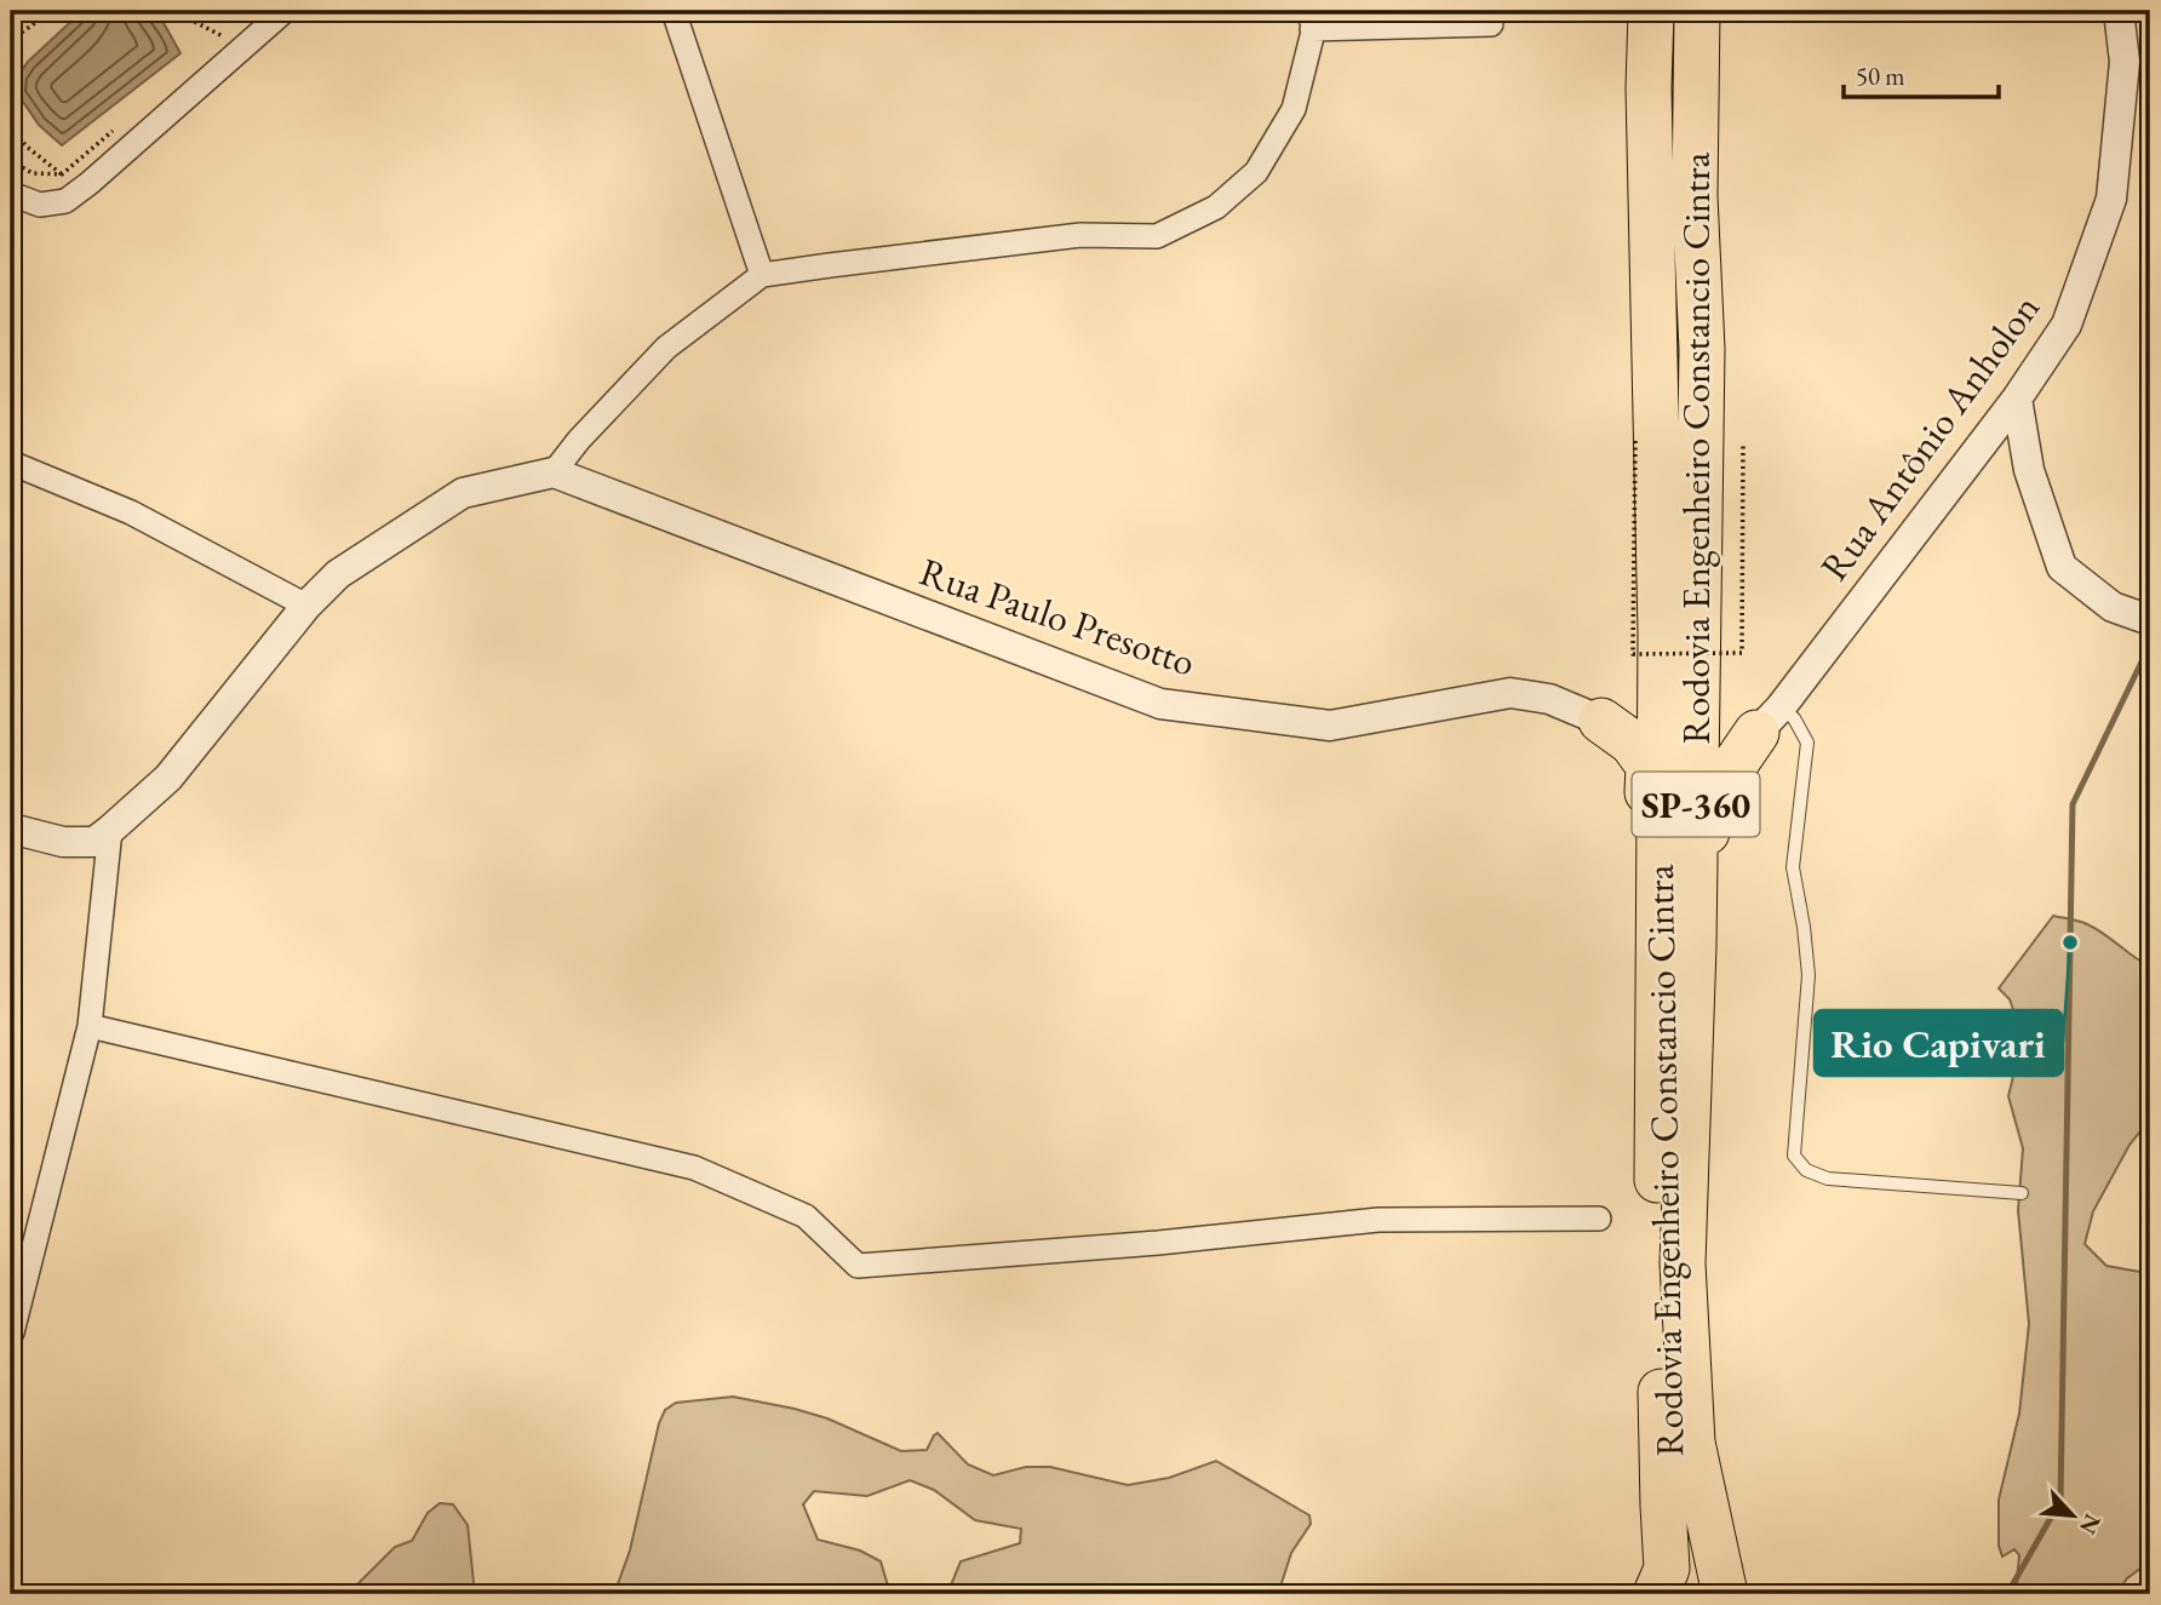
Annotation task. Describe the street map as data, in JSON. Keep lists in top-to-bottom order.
{
  "streets": {
    "highway": ["Rodovia Engenheiro Constancio Cintra", "SP-360"],
    "street": ["Rua Antônio Anholon", "Rua Paulo Presotto"]
  },
  "places": ["Rio Capivari"],
  "scale_bar": "50 m",
  "north": "bottom right"
}
